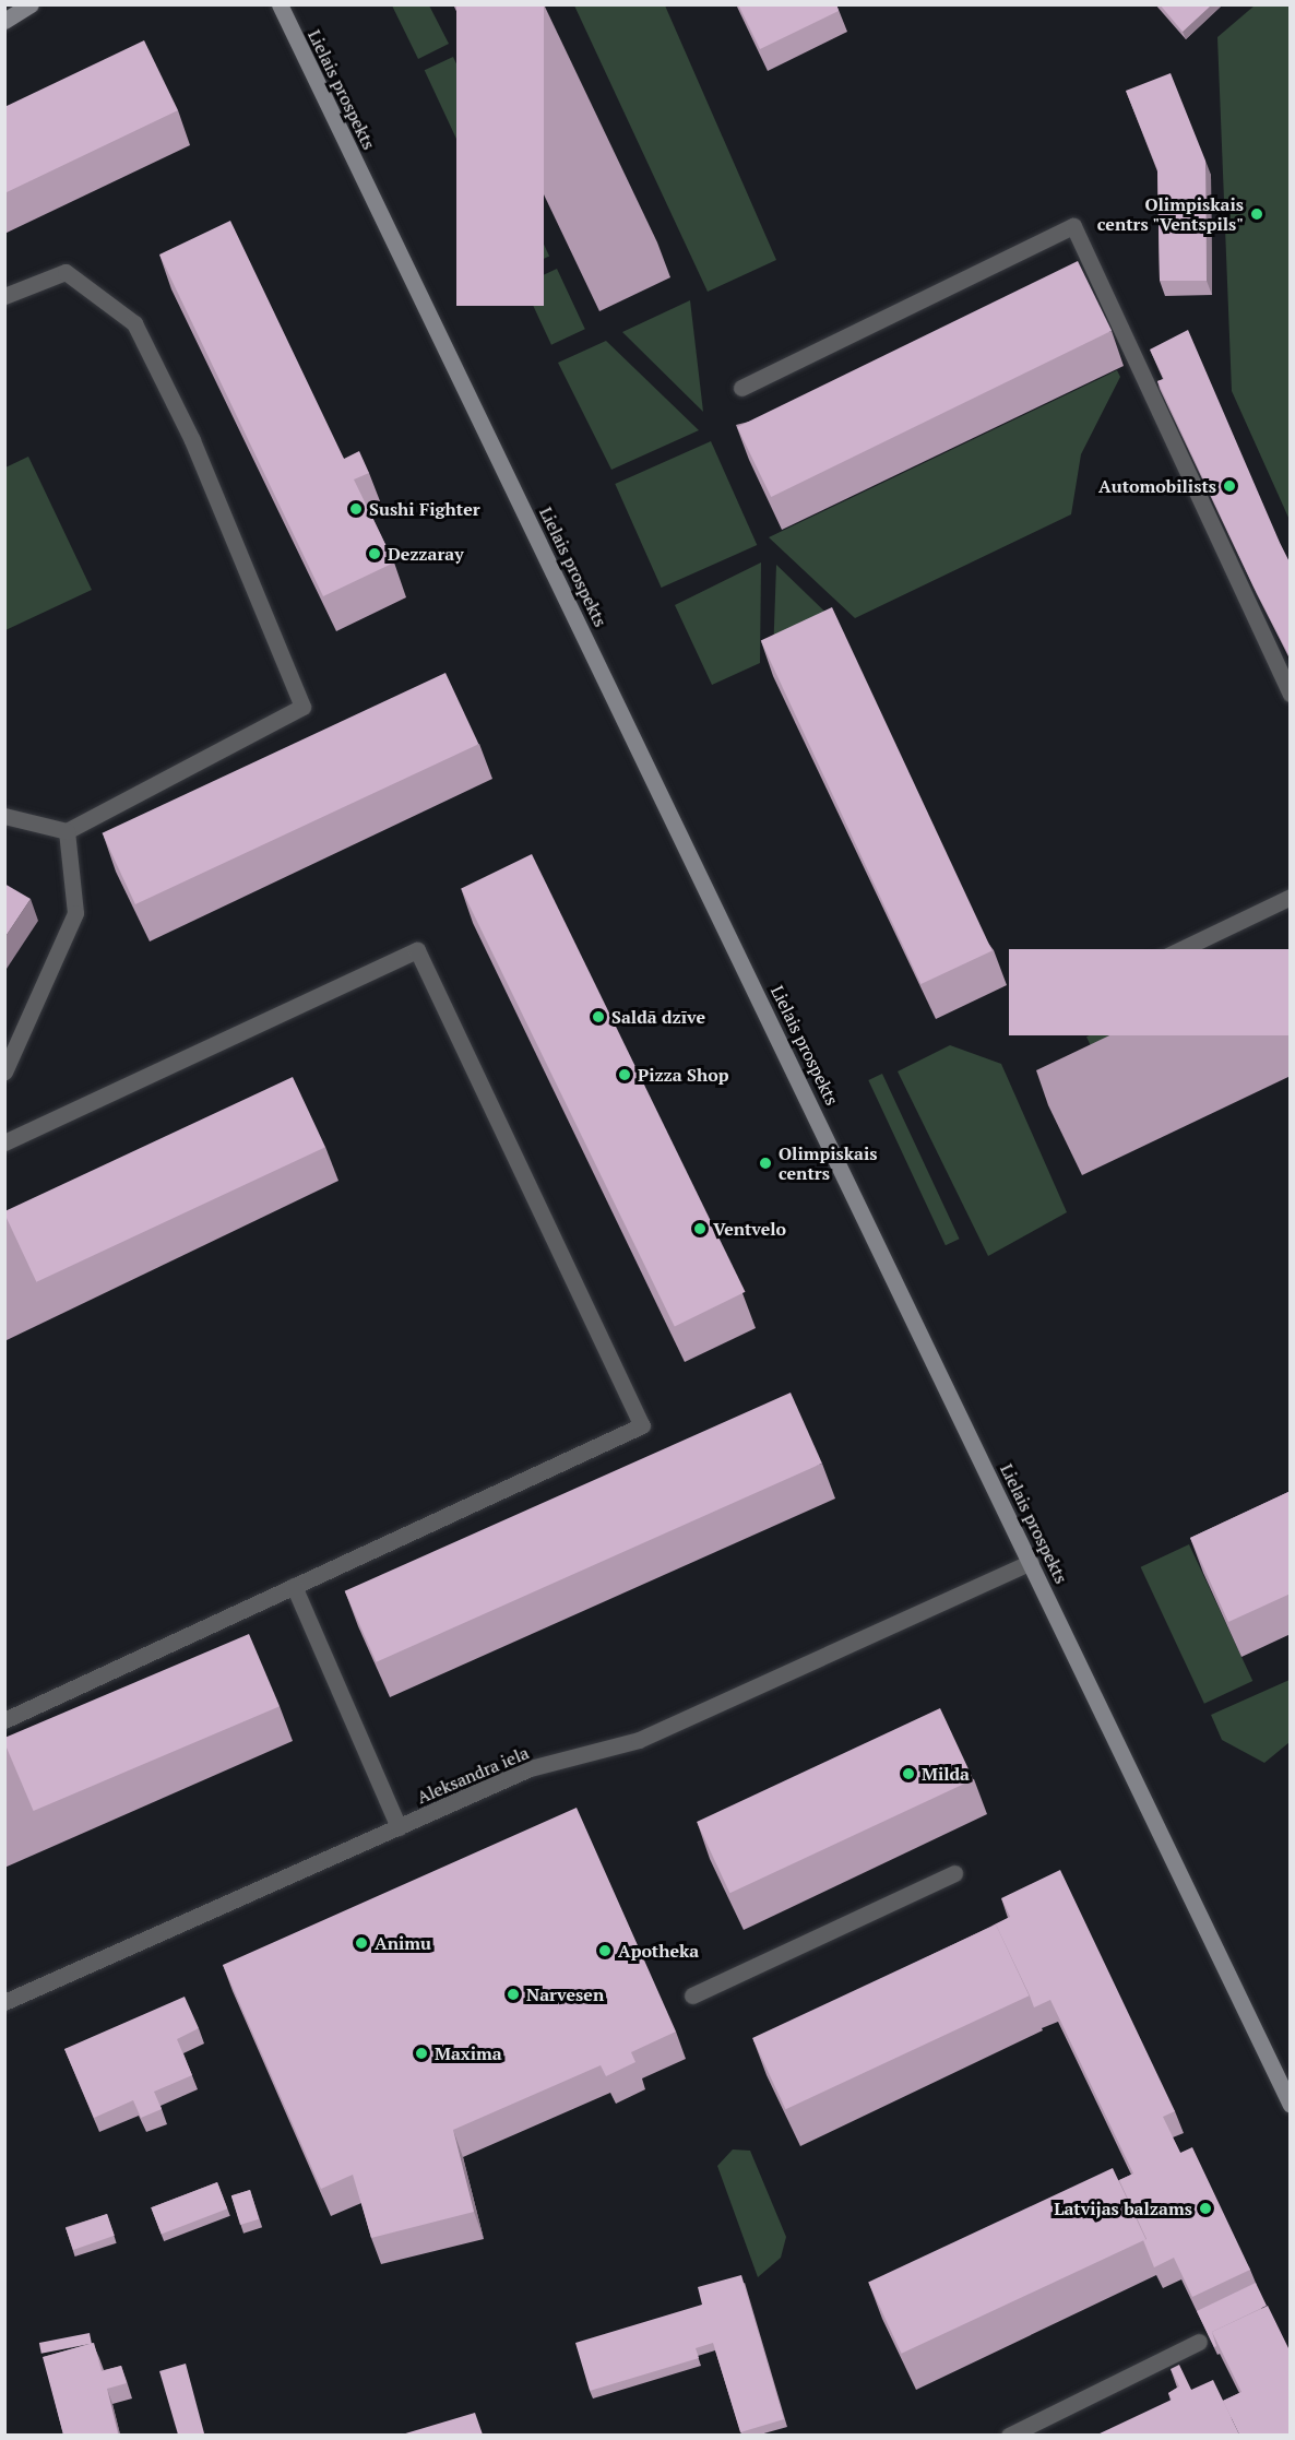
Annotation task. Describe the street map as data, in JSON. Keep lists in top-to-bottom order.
{
  "streets": {
    "main road": ["Lielais prospekts"],
    "street": ["Aleksandra iela"]
  },
  "crossings": [
    ["Lielais prospekts", "Aleksandra iela"]
  ],
  "places": [
    "Olimpiskais centrs \"Ventspils\"",
    "Automobilists",
    "Sushi Fighter",
    "Dezzaray",
    "Saldā dzīve",
    "Pizza Shop",
    "Olimpiskais centrs",
    "Ventvelo",
    "Milda",
    "Animu",
    "Apotheka",
    "Narvesen",
    "Maxima",
    "Latvijas balzams"
  ]
}
